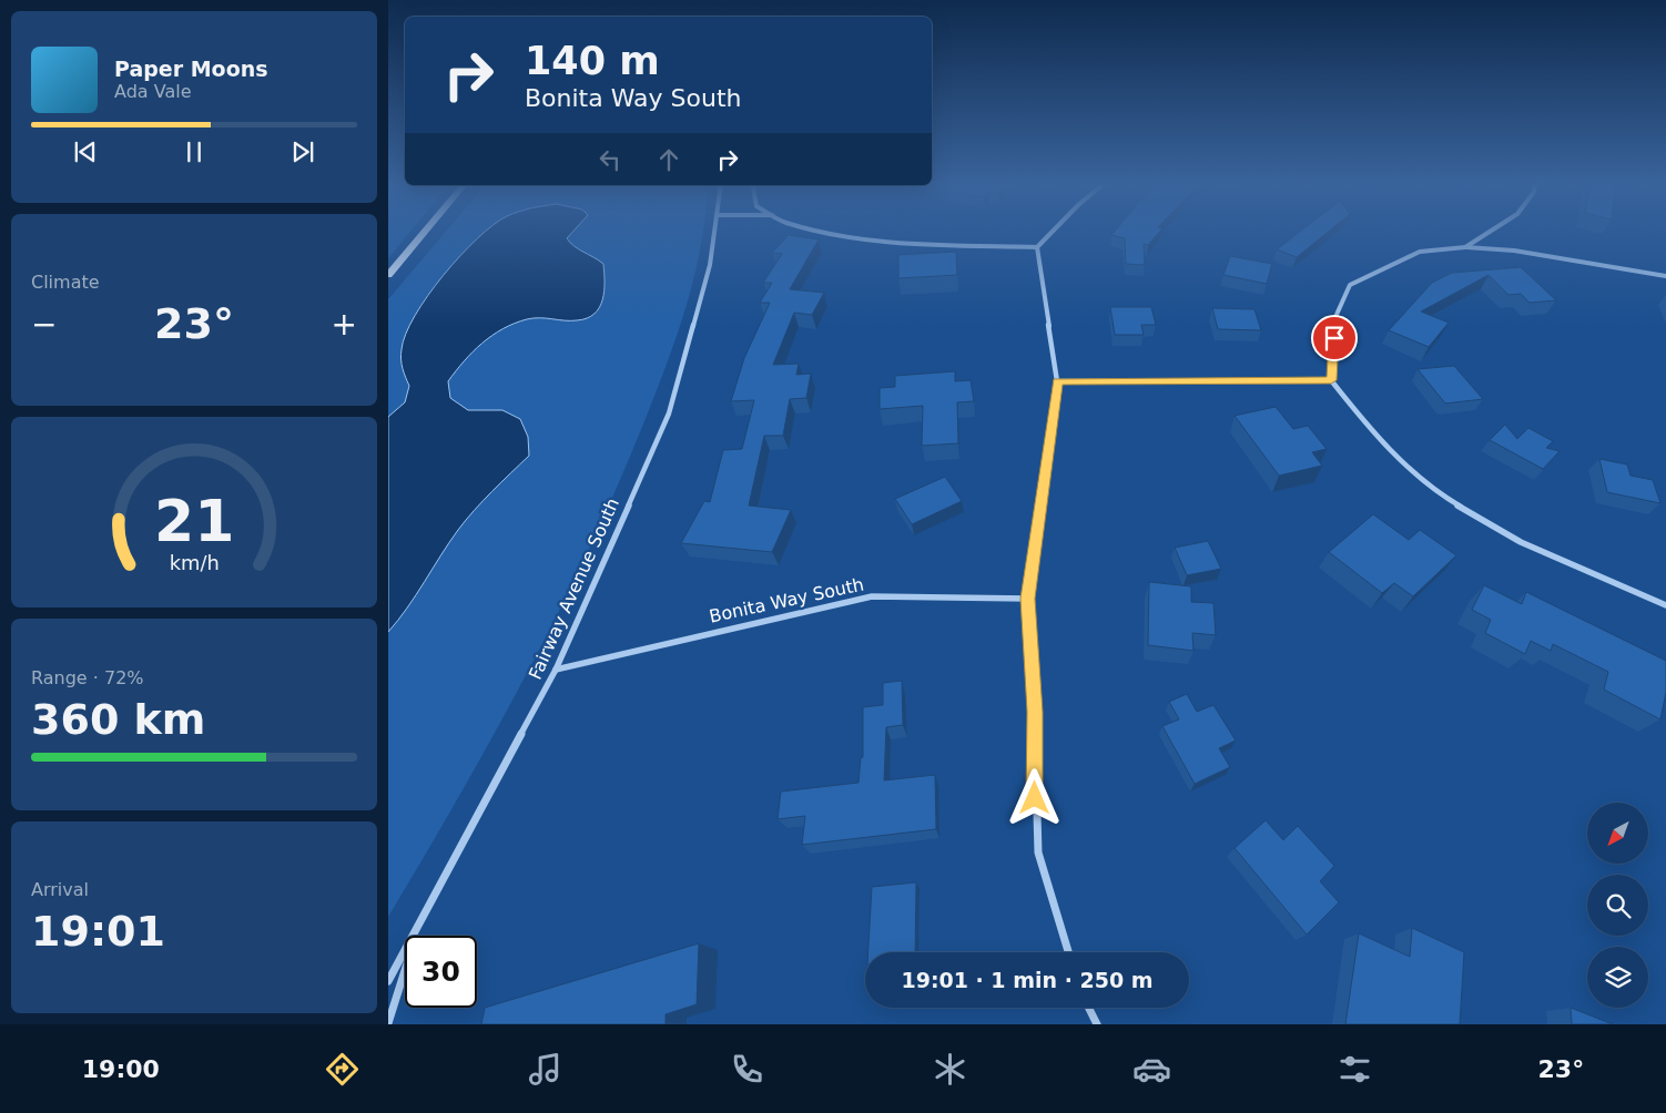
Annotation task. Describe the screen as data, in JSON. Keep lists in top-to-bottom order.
{
  "streets": {
    "street": ["Fairway Avenue South", "Bonita Way South"]
  },
  "crossings": [
    ["Fairway Avenue South", "Bonita Way South"]
  ],
  "north": "bottom left",
  "page": {
    "turn": ["140 m", "Bonita Way South"],
    "song": ["Paper Moons", "Ada Vale"],
    "tile": [
      "Climate",
      ["Range · 72%", "360 km"],
      ["Arrival", "19:01"]
    ],
    "heat": ["−", "23°", "+"],
    "limit": "30",
    "trip": "19:01 · 1 min · 250 m",
    "tabs": ["19:00", "23°"],
    "gauge": ["21", "km/h"]
  }
}
